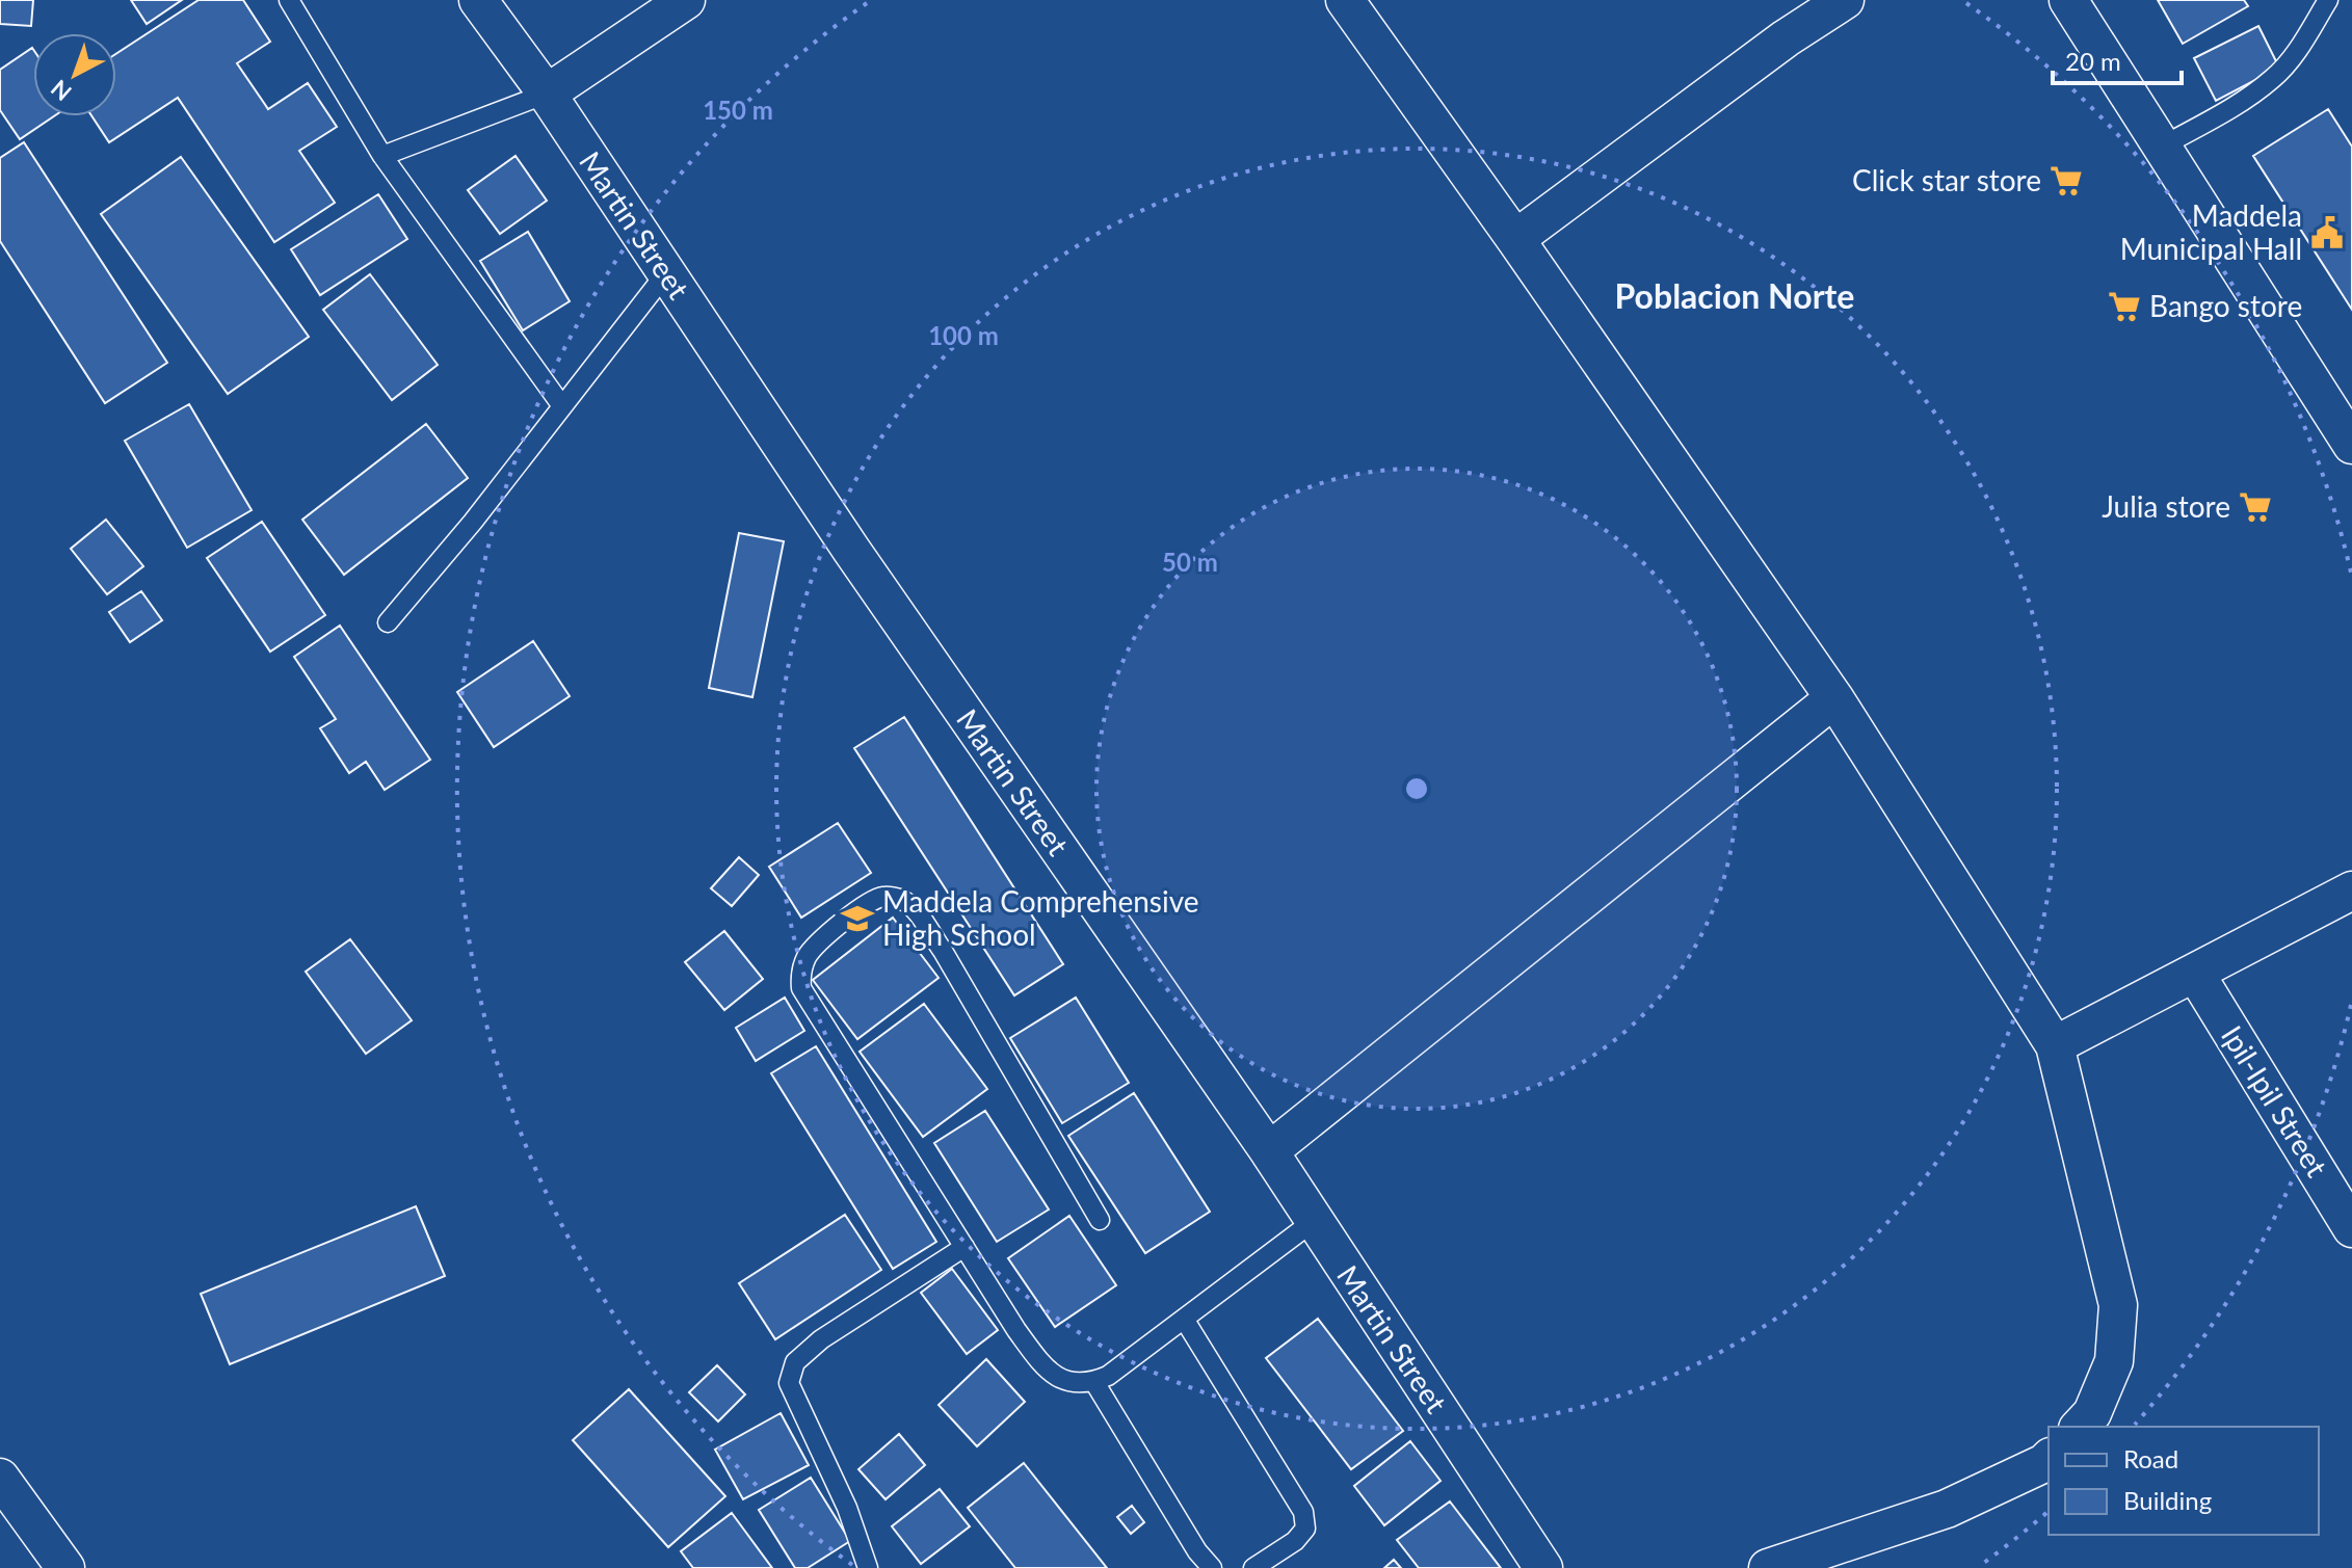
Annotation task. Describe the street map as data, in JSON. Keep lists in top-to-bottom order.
{
  "streets": {
    "street": ["Martin Street", "Ipil-Ipil Street"]
  },
  "districts": ["Poblacion Norte"],
  "places": {
    "supermarket": ["Click star store", "Bango store", "Julia store"],
    "public building": ["Maddela Municipal Hall"],
    "school or university": ["Maddela Comprehensive High School"]
  },
  "legend": ["Road", "Building"],
  "scale_bar": "20 m",
  "north": "bottom left",
  "rings": ["150 m", "100 m", "50 m"]
}
